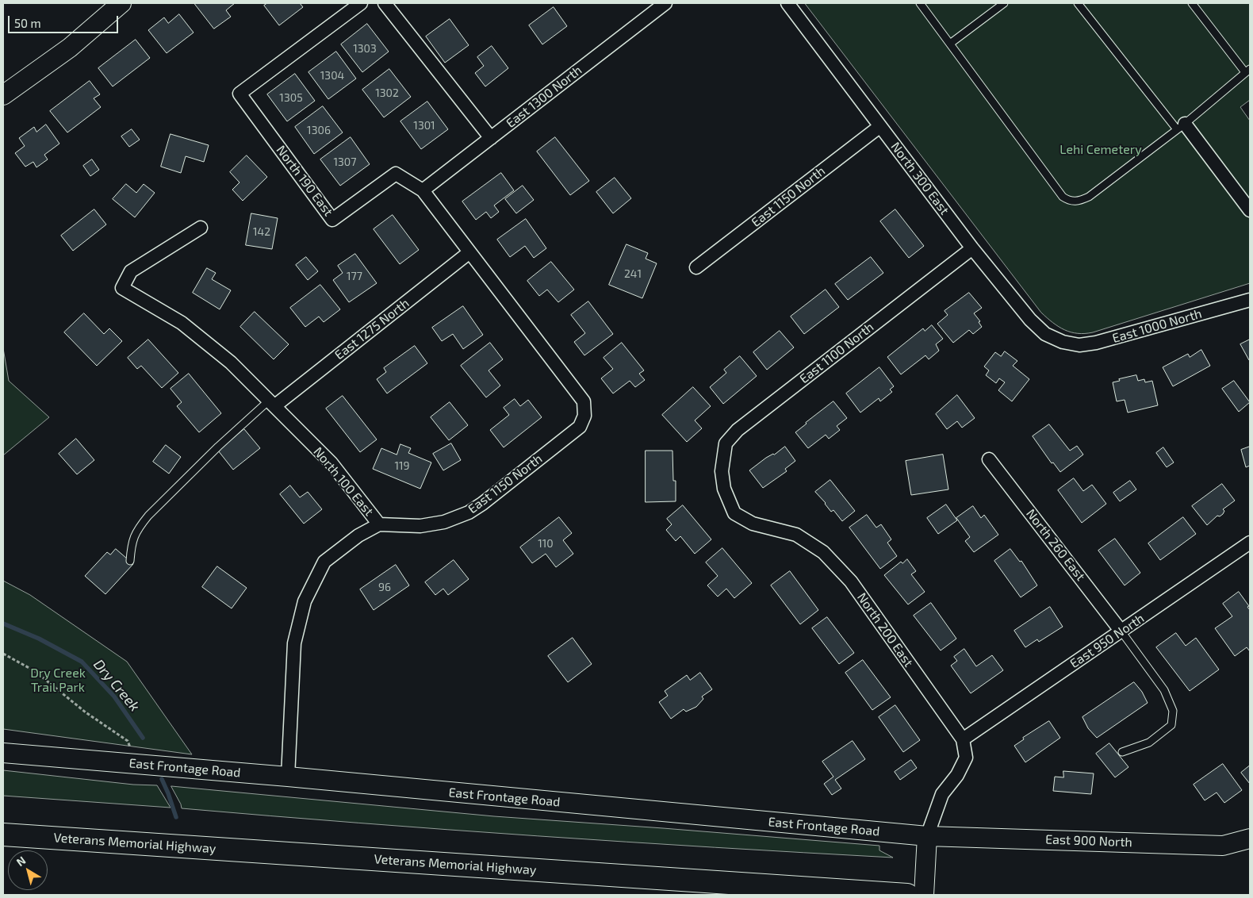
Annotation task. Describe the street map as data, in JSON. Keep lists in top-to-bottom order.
{
  "streets": {
    "highway": ["Veterans Memorial Highway"],
    "street": [
      "East 1300 North",
      "North 300 East",
      "North 190 East",
      "East 1150 North",
      "East 1000 North",
      "East 1275 North",
      "East 1100 North",
      "North 100 East",
      "North 260 East",
      "North 200 East",
      "East 950 North",
      "East Frontage Road",
      "East 900 North"
    ]
  },
  "crossings": [
    ["East 1300 North", "North 190 East"],
    ["North 300 East", "East 1150 North"],
    ["North 300 East", "East 1000 North"],
    ["North 300 East", "East 1100 North"],
    ["North 190 East", "East 1150 North"],
    ["North 190 East", "East 1275 North"],
    ["East 1150 North", "North 100 East"],
    ["East 1275 North", "North 100 East"],
    ["East 1100 North", "North 200 East"],
    ["North 100 East", "East Frontage Road"],
    ["North 260 East", "East 950 North"],
    ["North 200 East", "East 950 North"],
    ["North 200 East", "East Frontage Road"],
    ["North 200 East", "East 900 North"],
    ["East Frontage Road", "East 900 North"]
  ],
  "water": ["Dry Creek"],
  "parks": ["Lehi Cemetery", "Dry Creek Trail Park"],
  "house_numbers": [
    "1303",
    "1304",
    "1302",
    "1305",
    "1301",
    "1306",
    "1307",
    "142",
    "241",
    "177",
    "119",
    "110",
    "96"
  ],
  "scale_bar": "50 m",
  "north": "top left"
}
